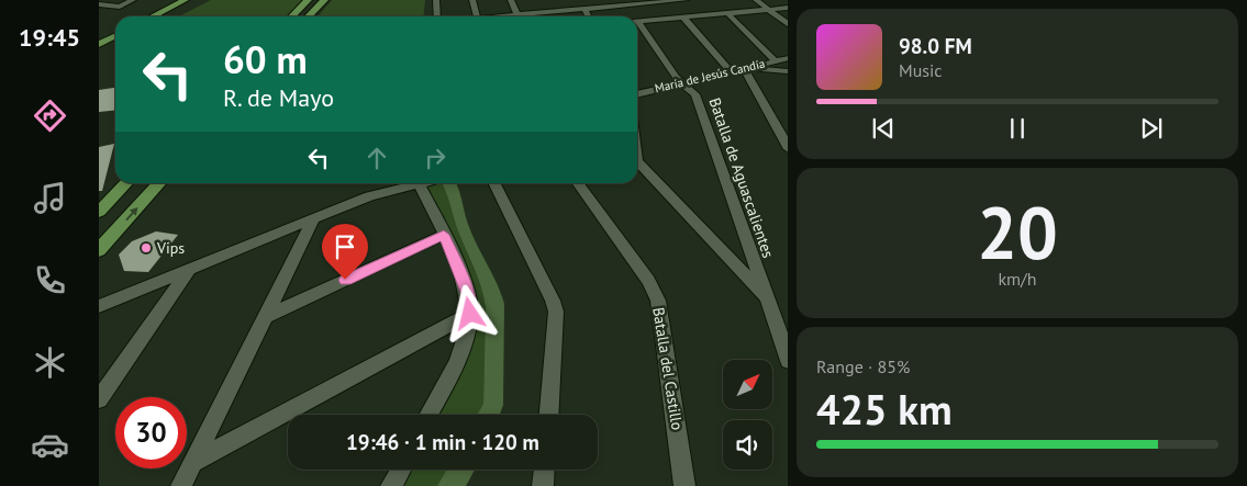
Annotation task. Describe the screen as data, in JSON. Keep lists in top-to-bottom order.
{
  "streets": {
    "street": ["María de Jesús Candía", "Batalla de Aguascalientes", "Batalla del Castillo"]
  },
  "crossings": [
    ["María de Jesús Candía", "Batalla de Aguascalientes"]
  ],
  "places": ["Vips"],
  "north": "top right",
  "page": {
    "tabs": "19:45",
    "turn": ["60 m", "R. de Mayo"],
    "song": ["98.0 FM", "Music"],
    "tile": [
      ["20", "km/h"],
      ["Range · 85%", "425 km"]
    ],
    "limit": "30",
    "trip": "19:46 · 1 min · 120 m"
  }
}
